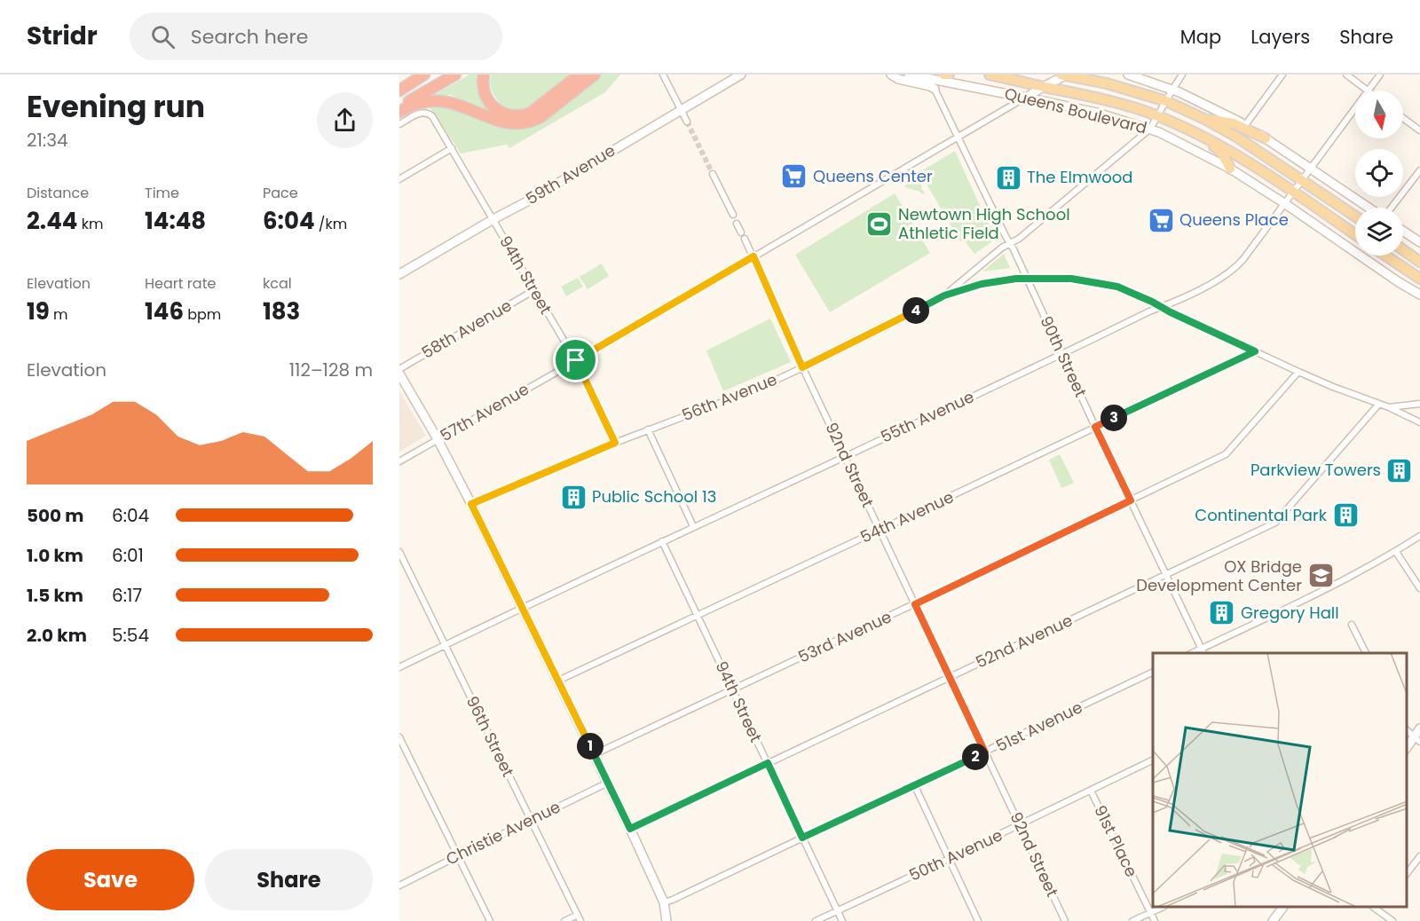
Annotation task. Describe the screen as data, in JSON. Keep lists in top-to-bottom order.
{
  "streets": {
    "main road": ["Queens Boulevard"],
    "street": [
      "59th Avenue",
      "94th Street",
      "58th Avenue",
      "90th Street",
      "56th Avenue",
      "57th Avenue",
      "55th Avenue",
      "92nd Street",
      "54th Avenue",
      "53rd Avenue",
      "52nd Avenue",
      "51st Avenue",
      "96th Street",
      "Christie Avenue",
      "91st Place",
      "50th Avenue"
    ]
  },
  "crossings": [
    ["Queens Boulevard", "56th Avenue"],
    ["Queens Boulevard", "57th Avenue"],
    ["Queens Boulevard", "55th Avenue"],
    ["59th Avenue", "94th Street"],
    ["94th Street", "58th Avenue"],
    ["94th Street", "56th Avenue"],
    ["94th Street", "57th Avenue"],
    ["94th Street", "55th Avenue"],
    ["94th Street", "54th Avenue"],
    ["94th Street", "53rd Avenue"],
    ["94th Street", "52nd Avenue"],
    ["94th Street", "51st Avenue"],
    ["94th Street", "50th Avenue"],
    ["90th Street", "56th Avenue"],
    ["90th Street", "57th Avenue"],
    ["90th Street", "55th Avenue"],
    ["90th Street", "54th Avenue"],
    ["90th Street", "53rd Avenue"],
    ["90th Street", "52nd Avenue"],
    ["56th Avenue", "92nd Street"],
    ["57th Avenue", "92nd Street"],
    ["55th Avenue", "92nd Street"],
    ["55th Avenue", "96th Street"],
    ["92nd Street", "54th Avenue"],
    ["92nd Street", "53rd Avenue"],
    ["92nd Street", "52nd Avenue"],
    ["92nd Street", "51st Avenue"],
    ["92nd Street", "50th Avenue"],
    ["96th Street", "Christie Avenue"],
    ["91st Place", "50th Avenue"]
  ],
  "places": {
    "supermarket": ["Queens Center", "Queens Place"],
    "building": [
      "The Elmwood",
      "Parkview Towers",
      "Public School 13",
      "Continental Park",
      "Gregory Hall"
    ],
    "sports": ["Newtown High School Athletic Field"],
    "school or university": ["OX Bridge Development Center"]
  },
  "north": "bottom",
  "page": {
    "header": "Stridr",
    "search": "Search here",
    "nav": ["Map", "Layers", "Share"],
    "heading": ["Evening run", "21:34"],
    "stats": [
      ["Distance", "2.44 km"],
      ["Time", "14:48"],
      ["Pace", "6:04 /km"],
      ["Elevation", "19 m"],
      ["Heart rate", "146 bpm"],
      ["kcal", "183"]
    ],
    "pins": [
      "4",
      "3",
      "1",
      "2"
    ],
    "chart": ["Elevation", "112–128 m"],
    "list": [
      {
        "name": "500 m",
        "note": "6:04"
      },
      {
        "name": "1.0 km",
        "note": "6:01"
      },
      {
        "name": "1.5 km",
        "note": "6:17"
      },
      {
        "name": "2.0 km",
        "note": "5:54"
      }
    ],
    "buttons": ["Save", "Share"]
  }
}
